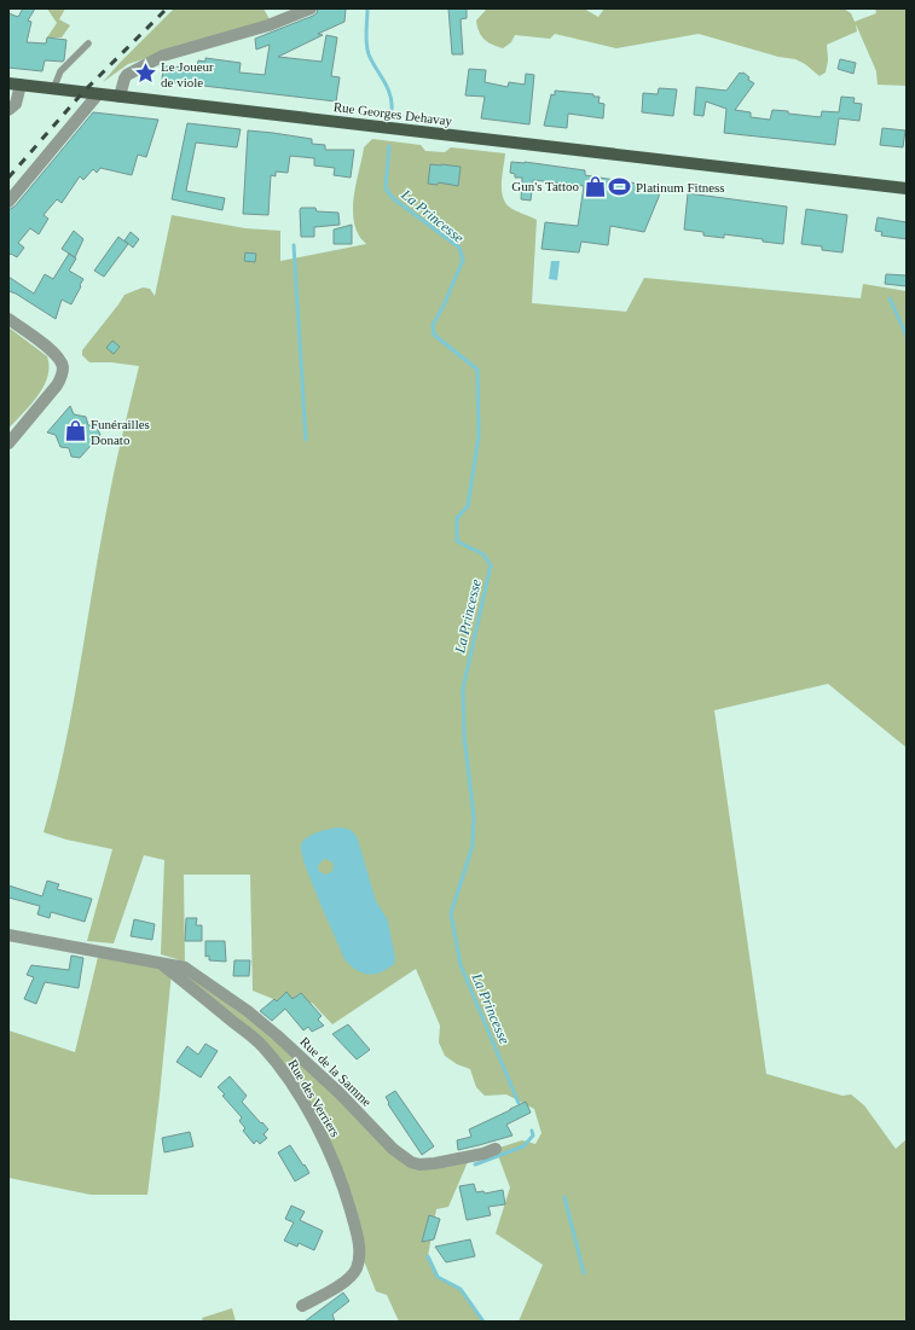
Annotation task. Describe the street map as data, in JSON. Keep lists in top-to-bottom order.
{
  "streets": {
    "main road": ["Rue Georges Dehavay"],
    "street": ["Rue de la Samme", "Rue des Verriers"]
  },
  "crossings": [
    ["Rue de la Samme", "Rue des Verriers"]
  ],
  "water": ["La Princesse"],
  "places": {
    "place": ["Le Joueur de viole"],
    "shop": ["Gun's Tattoo", "Funérailles Donato"],
    "sports": ["Platinum Fitness"]
  }
}
